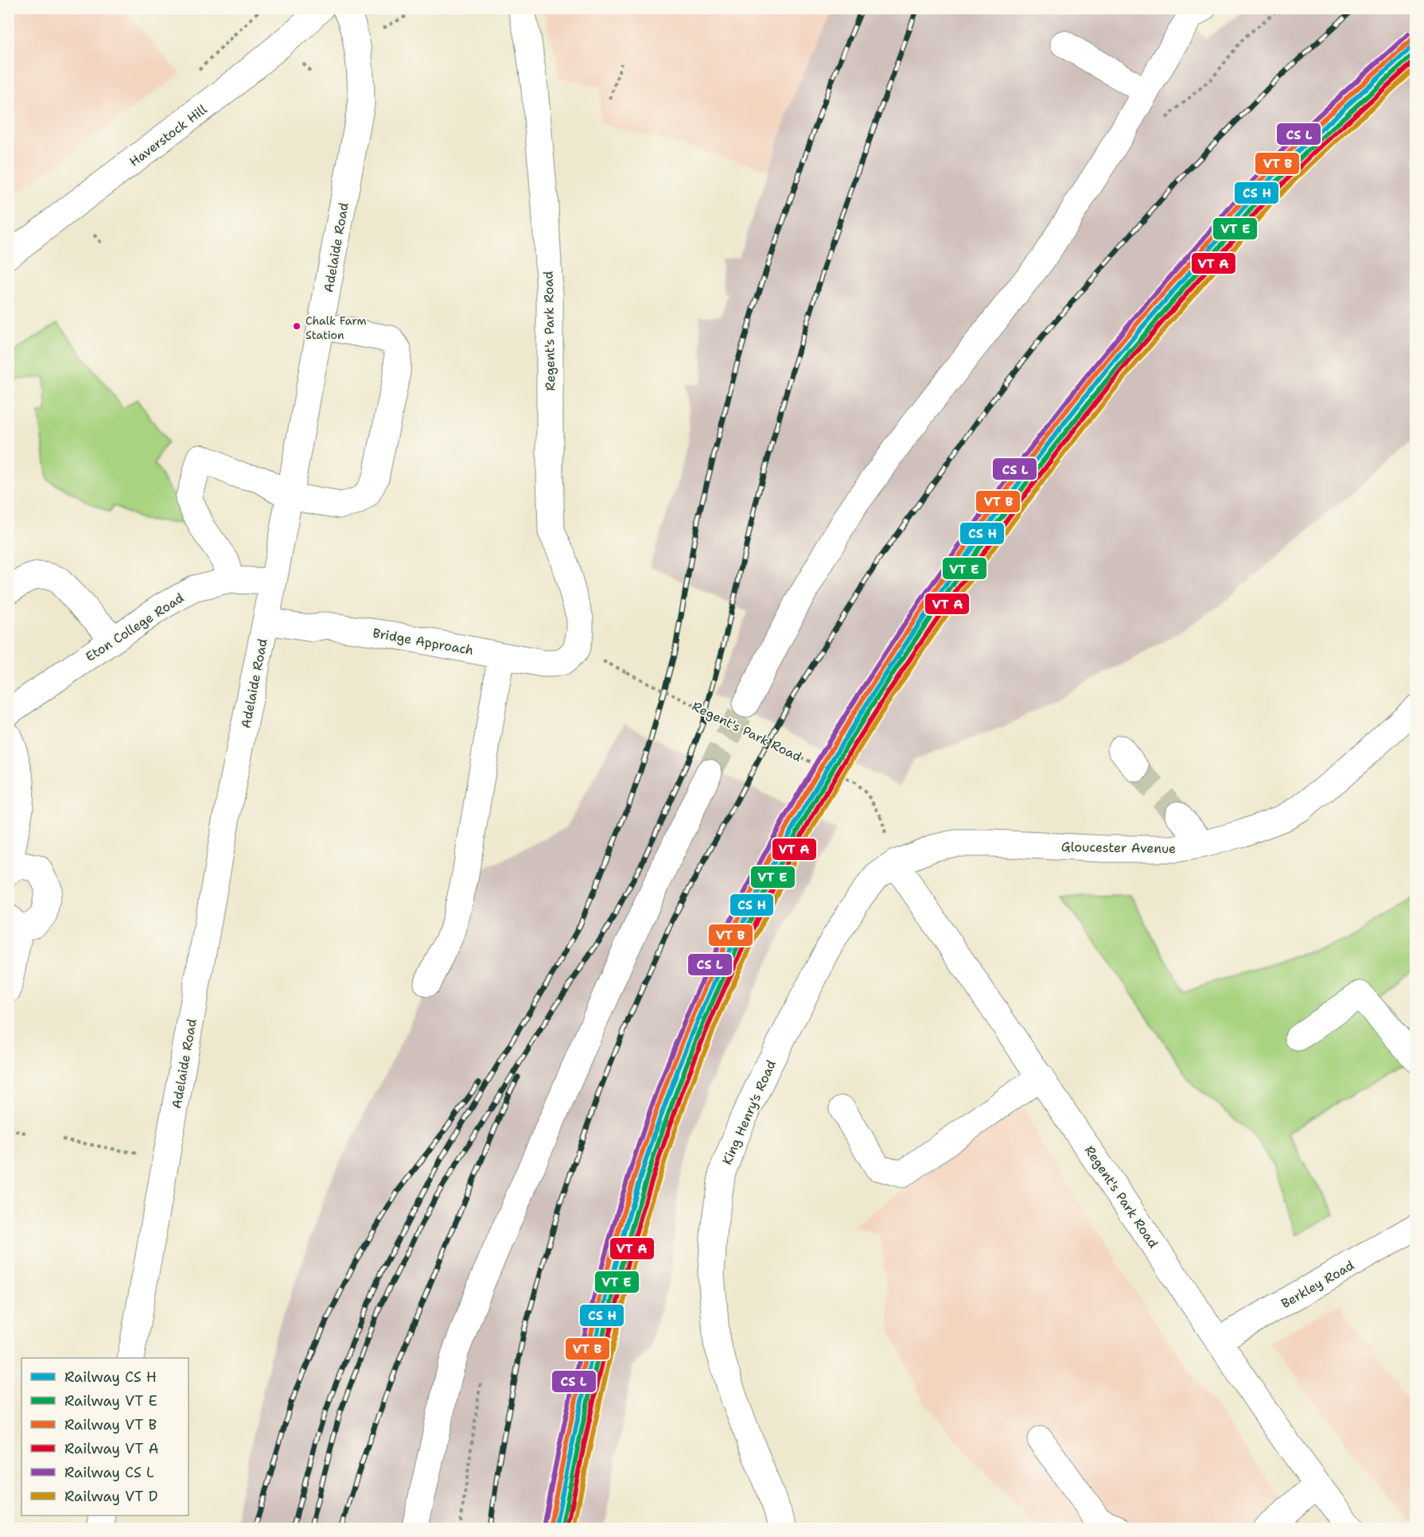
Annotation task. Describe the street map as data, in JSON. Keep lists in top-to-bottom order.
{
  "streets": {
    "street": [
      "Haverstock Hill",
      "Adelaide Road",
      "Regent's Park Road",
      "Eton College Road",
      "Bridge Approach",
      "Gloucester Avenue",
      "King Henry's Road",
      "Berkley Road"
    ]
  },
  "crossings": [
    ["Adelaide Road", "Eton College Road"],
    ["Adelaide Road", "Bridge Approach"],
    ["Regent's Park Road", "Bridge Approach"],
    ["Regent's Park Road", "Gloucester Avenue"],
    ["Regent's Park Road", "King Henry's Road"],
    ["Regent's Park Road", "Berkley Road"],
    ["Gloucester Avenue", "King Henry's Road"]
  ],
  "places": ["Chalk Farm Station"],
  "legend": [
    "Railway CS H",
    "Railway VT E",
    "Railway VT B",
    "Railway VT A",
    "Railway CS L",
    "Railway VT D"
  ]
}
